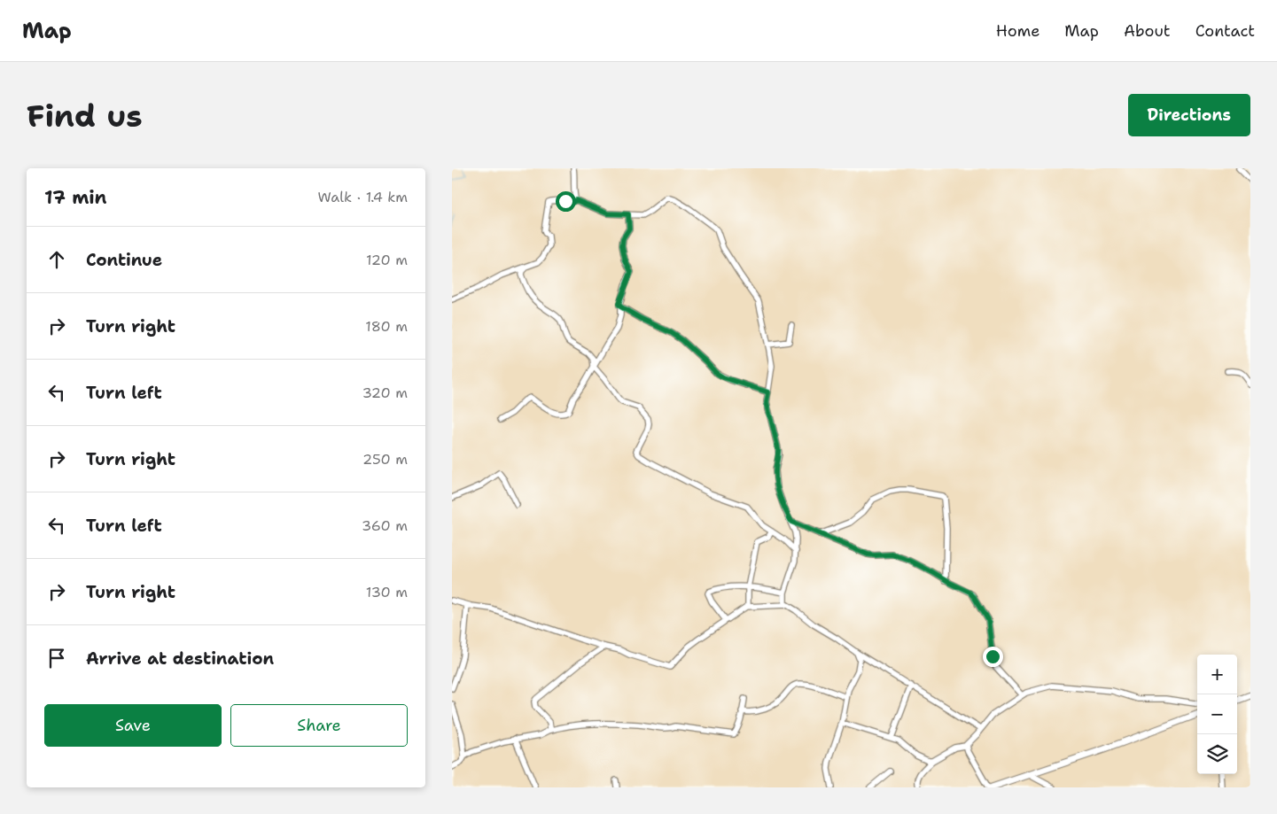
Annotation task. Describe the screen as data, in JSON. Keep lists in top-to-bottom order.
{
  "page": {
    "header": "Map",
    "nav": [
      "Home",
      "Map",
      "About",
      "Contact"
    ],
    "buttons": [
      "Directions",
      ["Save", "Share"]
    ],
    "title": "Find us",
    "heading": ["17 min", "Walk · 1.4 km"],
    "list": [
      ["Continue", "120 m"],
      ["Turn right", "180 m"],
      ["Turn left", "320 m"],
      ["Turn right", "250 m"],
      ["Turn left", "360 m"],
      ["Turn right", "130 m"],
      "Arrive at destination"
    ],
    "map_buttons": ["+", "−"]
  }
}
